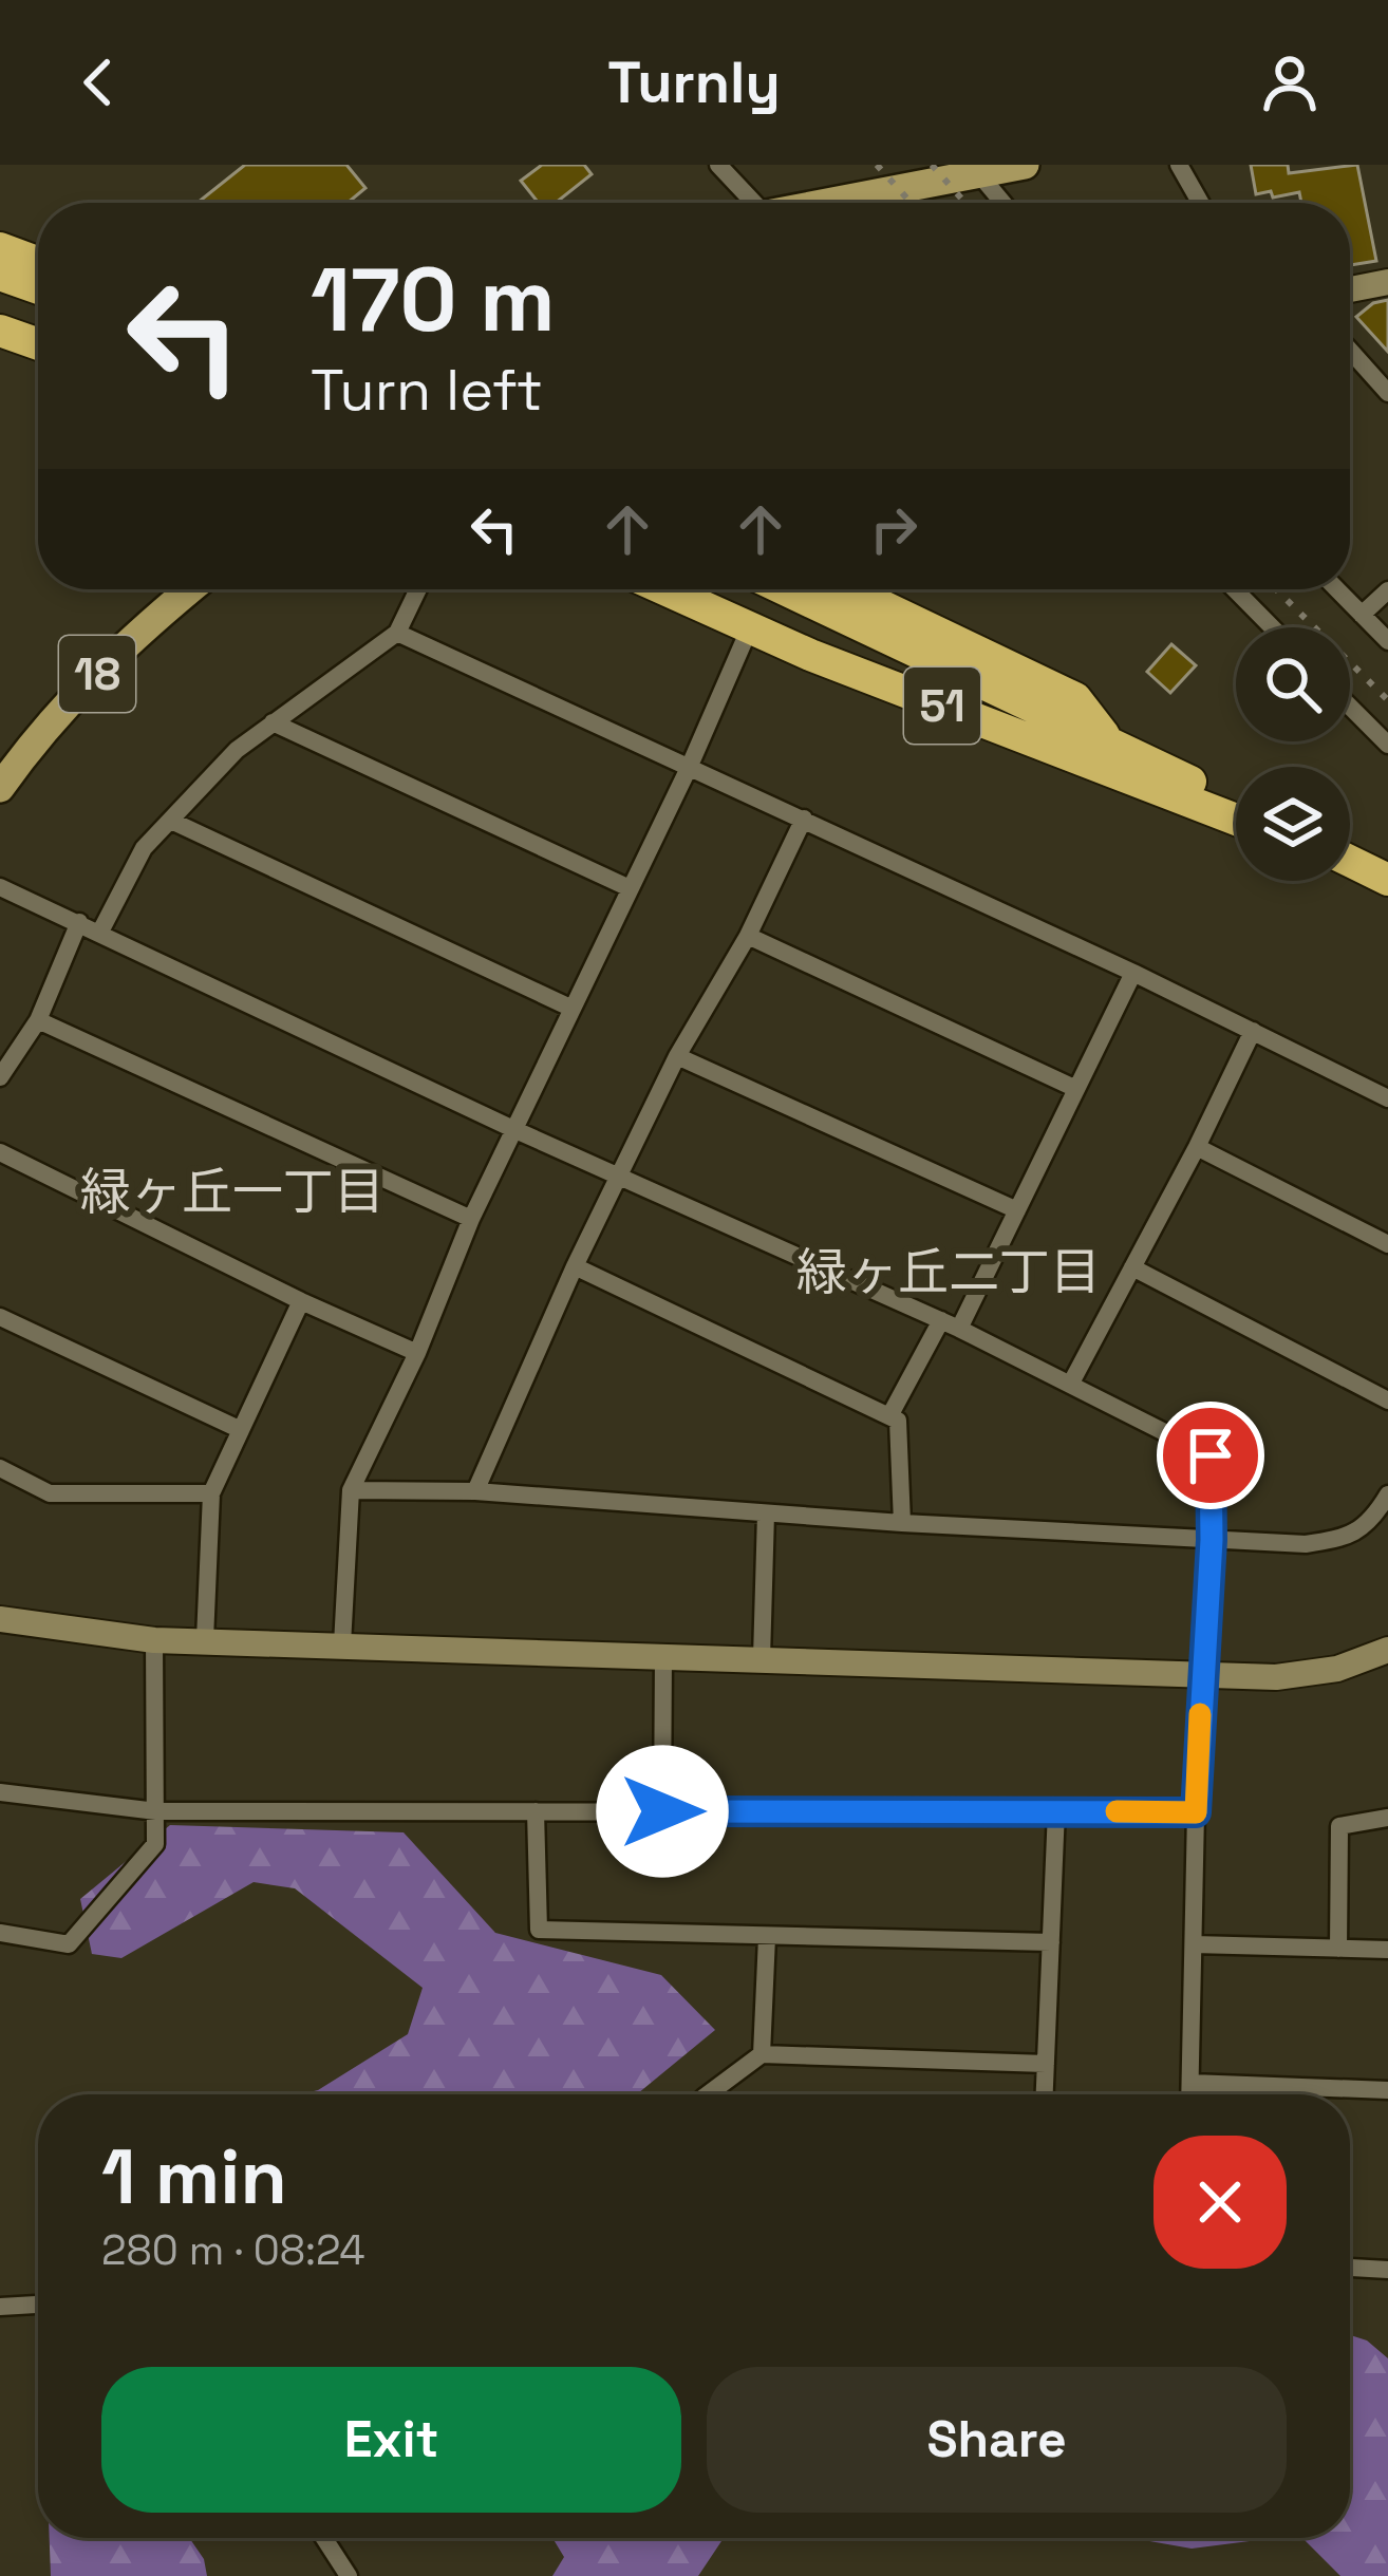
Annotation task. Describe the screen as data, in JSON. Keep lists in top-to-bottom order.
{
  "streets": {
    "highway": ["51"],
    "main road": ["18"]
  },
  "districts": ["緑ヶ丘一丁目", "緑ヶ丘二丁目"],
  "page": {
    "header": "Turnly",
    "turn": ["170 m", "Turn left"],
    "heading": ["1 min", "280 m · 08:24"],
    "buttons": ["Exit", "Share"]
  }
}
